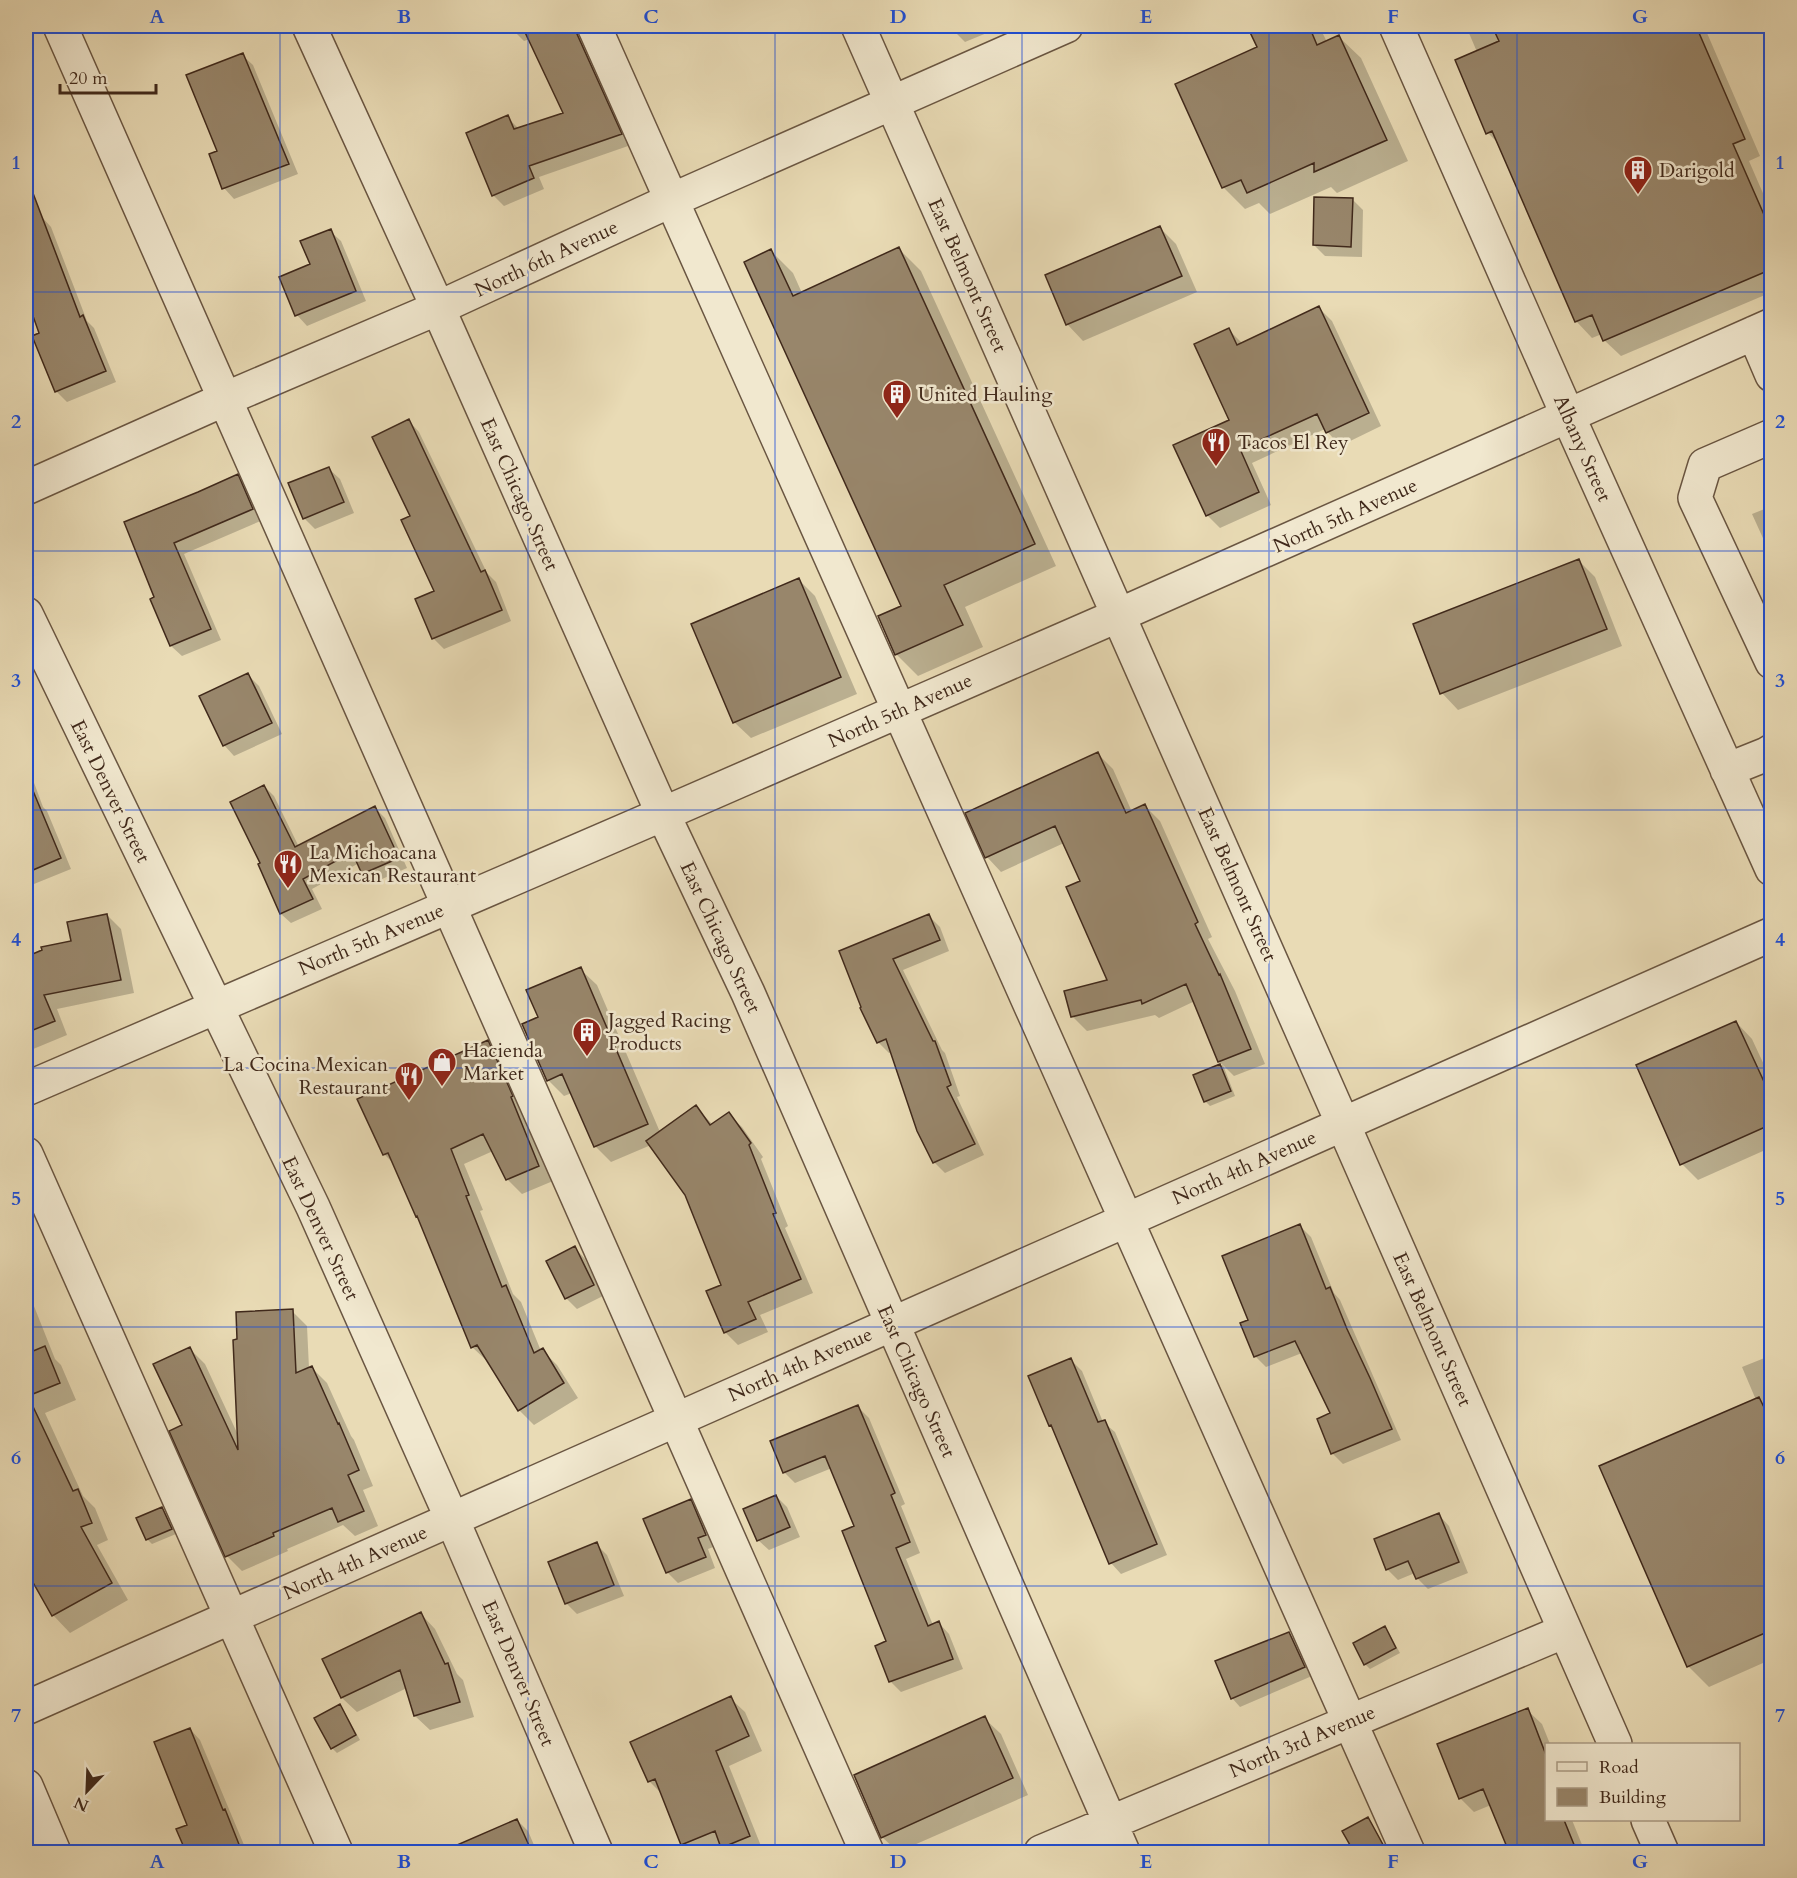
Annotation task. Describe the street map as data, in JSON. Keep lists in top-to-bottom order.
{
  "streets": {
    "street": [
      "North 6th Avenue",
      "East Belmont Street",
      "Albany Street",
      "East Chicago Street",
      "North 5th Avenue",
      "East Denver Street",
      "North 4th Avenue",
      "North 3rd Avenue"
    ]
  },
  "crossings": [
    ["North 6th Avenue", "East Belmont Street"],
    ["North 6th Avenue", "East Chicago Street"],
    ["East Belmont Street", "North 5th Avenue"],
    ["East Belmont Street", "North 4th Avenue"],
    ["East Belmont Street", "North 3rd Avenue"],
    ["Albany Street", "North 5th Avenue"],
    ["East Chicago Street", "North 5th Avenue"],
    ["East Chicago Street", "North 4th Avenue"],
    ["East Chicago Street", "North 3rd Avenue"],
    ["North 5th Avenue", "East Denver Street"],
    ["East Denver Street", "North 4th Avenue"]
  ],
  "places": {
    "building": ["Darigold", "United Hauling", "Jagged Racing Products"],
    "restaurant": ["Tacos El Rey", "La Michoacana Mexican Restaurant", "La Cocina Mexican Restaurant"],
    "shop": ["Hacienda Market"]
  },
  "legend": ["Road", "Building"],
  "scale_bar": "20 m",
  "north": "bottom left",
  "grid": {
    "columns": [
      "A",
      "B",
      "C",
      "D",
      "E",
      "F",
      "G"
    ],
    "rows": [
      "1",
      "2",
      "3",
      "4",
      "5",
      "6",
      "7"
    ]
  }
}
